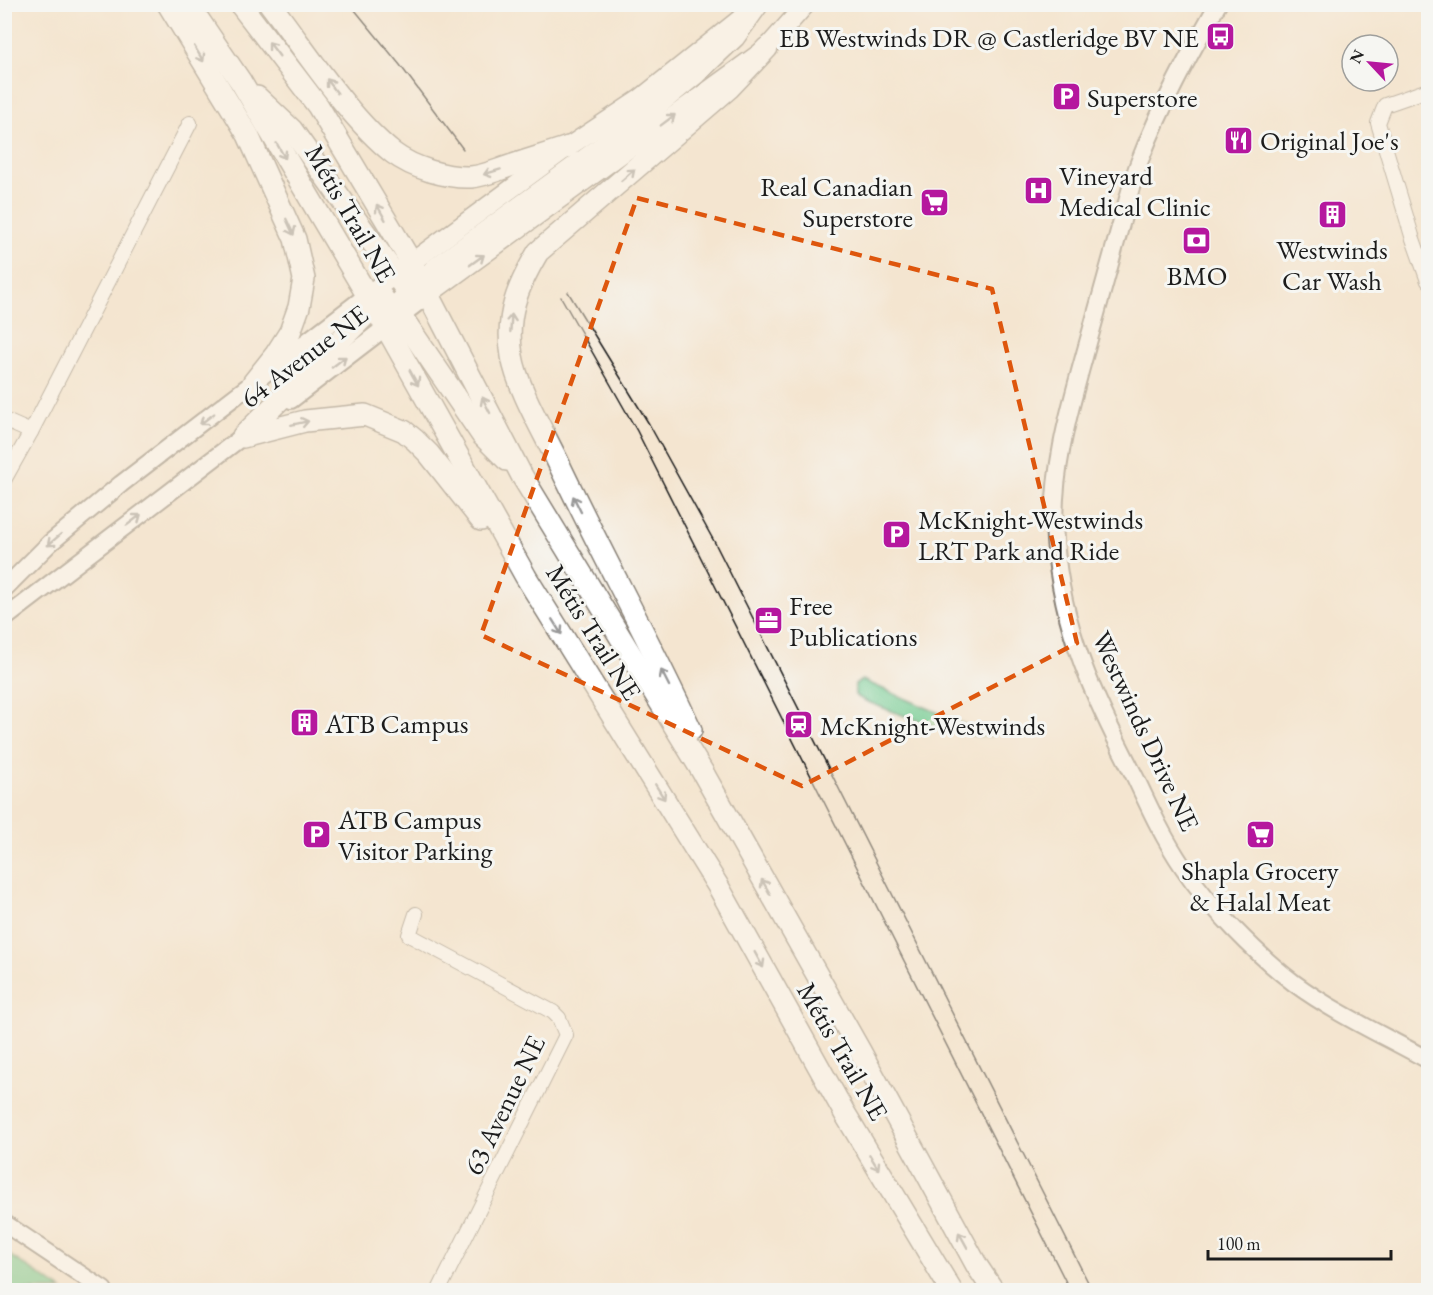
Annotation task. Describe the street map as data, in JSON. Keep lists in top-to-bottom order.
{
  "streets": {
    "main road": ["Métis Trail NE", "64 Avenue NE"],
    "street": ["Westwinds Drive NE", "63 Avenue NE"]
  },
  "crossings": [
    ["Métis Trail NE", "64 Avenue NE"]
  ],
  "places": {
    "bus stop": ["EB Westwinds DR @ Castleridge BV NE"],
    "parking": ["Superstore", "McKnight-Westwinds LRT Park and Ride", "ATB Campus Visitor Parking"],
    "restaurant": ["Original Joe's"],
    "hospital": ["Vineyard Medical Clinic"],
    "supermarket": ["Real Canadian Superstore", "Shapla Grocery & Halal Meat"],
    "building": ["Westwinds Car Wash", "ATB Campus"],
    "bank": ["BMO"],
    "office": ["Free Publications"],
    "station": ["McKnight-Westwinds"]
  },
  "scale_bar": "100 m",
  "north": "top left"
}
